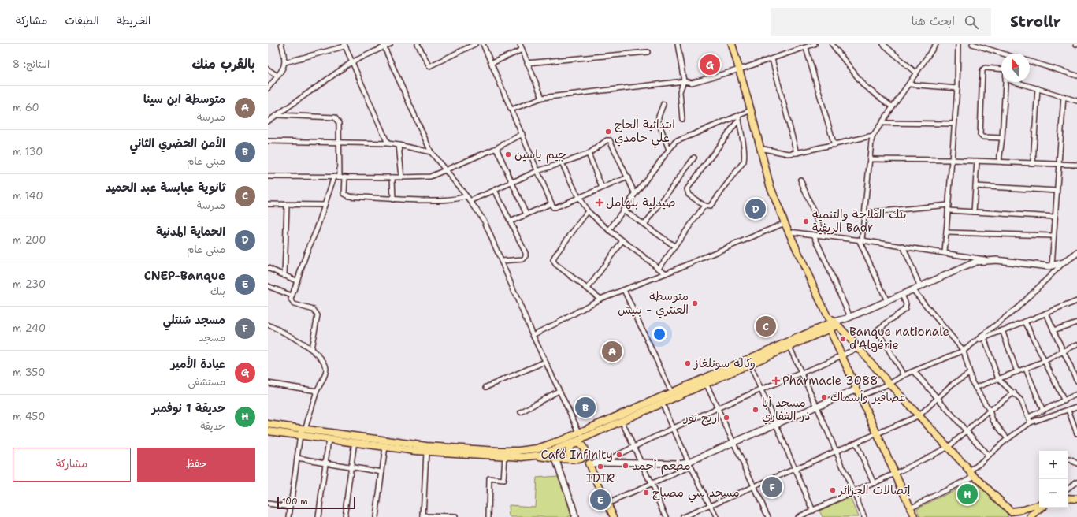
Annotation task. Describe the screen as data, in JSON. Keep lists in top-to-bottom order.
{
  "places": {
    "other": [
      "ابتدائية الحاج علي حامدي",
      "جيم ياسين",
      "بنك الفلاحة والتنمية الريفية Badr",
      "متوسطة العنتري - بنيش",
      "Banque nationale d'Algérie",
      "وكالة سونلغاز",
      "عصافير وأسماك",
      "مسجد أبا ذر الغفاري",
      "اريج تور",
      "Café Infinity",
      "مطعم أحمد",
      "IDIR",
      "إتصالات الجزائر",
      "مسجد سي مصباح"
    ],
    "health": ["صيدلية بلهامل", "Pharmacie 3088"]
  },
  "scale_bar": "100 m",
  "north": "top",
  "page": {
    "header": "Strollr",
    "search": "ابحث هنا",
    "nav": ["الخريطة", "الطبقات", "مشاركة"],
    "heading": ["بالقرب منك", "النتائج: 8"],
    "pins": [
      "G",
      "D",
      "C",
      "A",
      "B",
      "F",
      "H",
      "E"
    ],
    "list": [
      {
        "mark": "A",
        "name": "متوسطة ابن سينا",
        "note": "مدرسة",
        "value": "60 m"
      },
      {
        "mark": "B",
        "name": "الأمن الحضري الثاني",
        "note": "مبنى عام",
        "value": "130 m"
      },
      {
        "mark": "C",
        "name": "ثانوية عبابسة عبد الحميد",
        "note": "مدرسة",
        "value": "140 m"
      },
      {
        "mark": "D",
        "name": "الحماية المدنية",
        "note": "مبنى عام",
        "value": "200 m"
      },
      {
        "mark": "E",
        "name": "CNEP-Banque",
        "note": "بنك",
        "value": "230 m"
      },
      {
        "mark": "F",
        "name": "مسجد شنتلي",
        "note": "مسجد",
        "value": "240 m"
      },
      {
        "mark": "G",
        "name": "عيادة الأمير",
        "note": "مستشفى",
        "value": "350 m"
      },
      {
        "mark": "H",
        "name": "حديقة 1 نوفمبر",
        "note": "حديقة",
        "value": "450 m"
      }
    ],
    "buttons": ["حفظ", "مشاركة"],
    "map_buttons": ["+", "−"],
    "scale": "100 m"
  }
}
